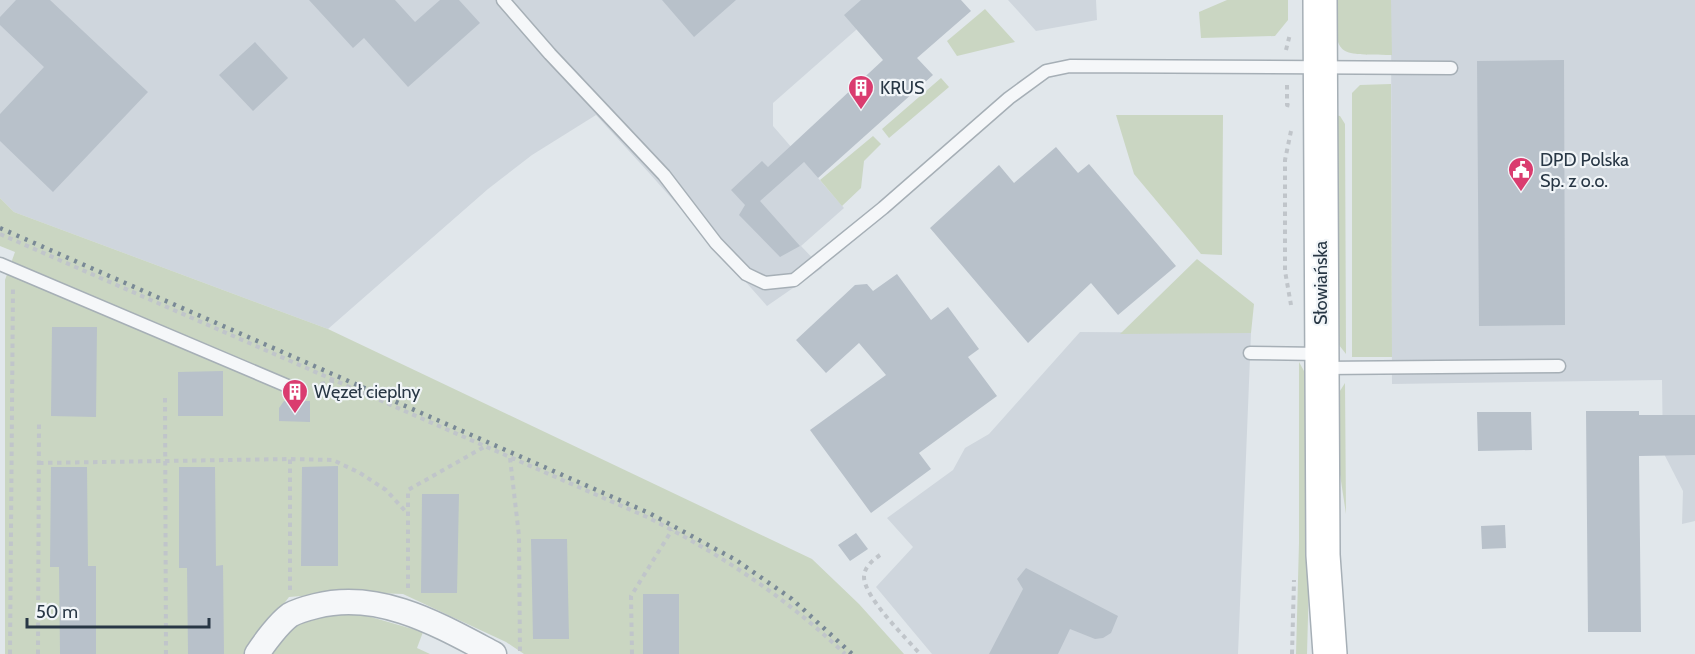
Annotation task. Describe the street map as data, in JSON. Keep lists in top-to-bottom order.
{
  "streets": {
    "main road": ["Słowiańska"]
  },
  "places": {
    "building": ["KRUS", "Węzeł cieplny"],
    "public building": ["DPD Polska Sp. z o.o."]
  },
  "scale_bar": "50 m"
}
